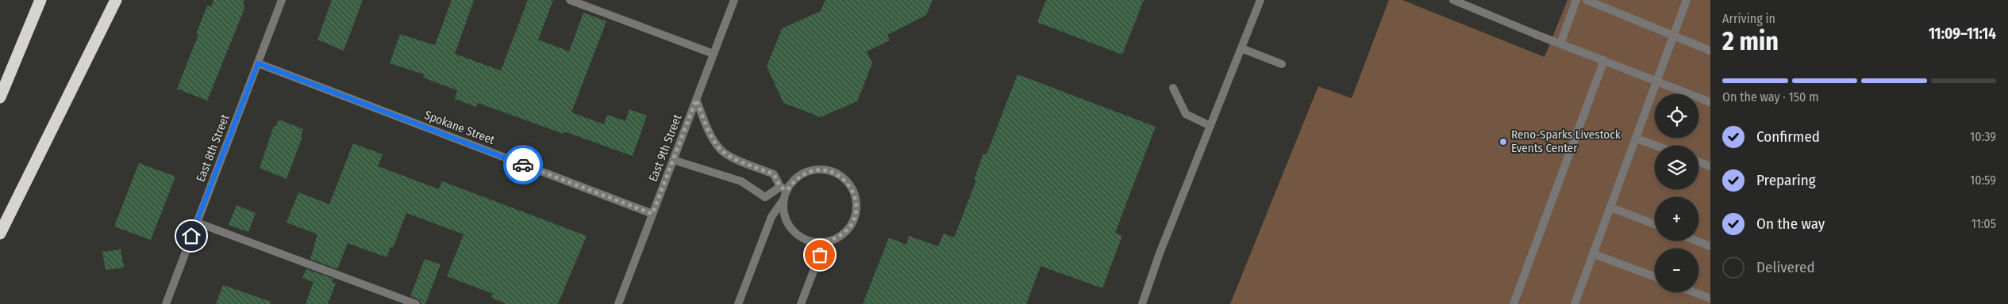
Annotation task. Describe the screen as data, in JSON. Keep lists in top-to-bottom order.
{
  "streets": {
    "street": ["Spokane Street", "East 8th Street", "East 9th Street"]
  },
  "crossings": [
    ["Spokane Street", "East 8th Street"],
    ["Spokane Street", "East 9th Street"]
  ],
  "places": ["Reno-Sparks Livestock Events Center"],
  "page": {
    "heading": ["2 min", "Arriving in", "11:09–11:14"],
    "bar": "On the way · 150 m",
    "map_buttons": ["+", "−"],
    "list": [
      ["Confirmed", "10:39"],
      ["Preparing", "10:59"],
      ["On the way", "11:05"],
      "Delivered"
    ]
  }
}
